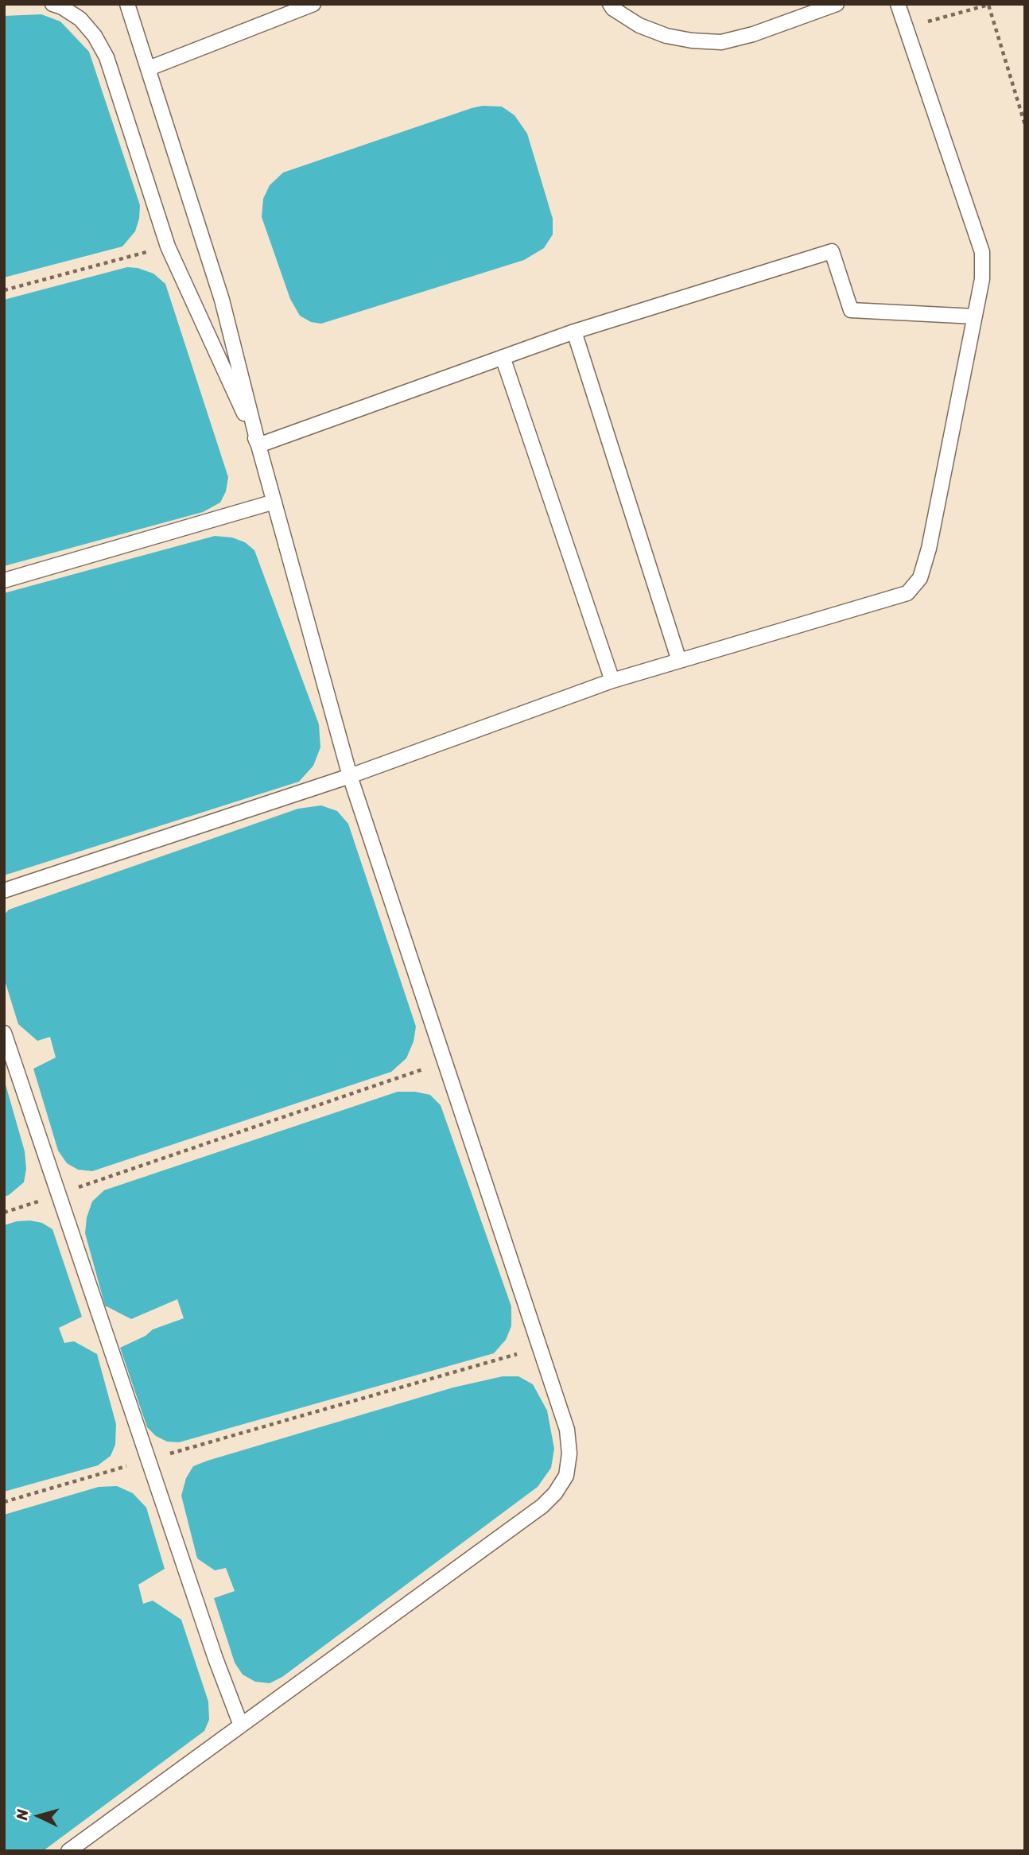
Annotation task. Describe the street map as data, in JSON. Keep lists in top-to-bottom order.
{
  "north": "left"
}
